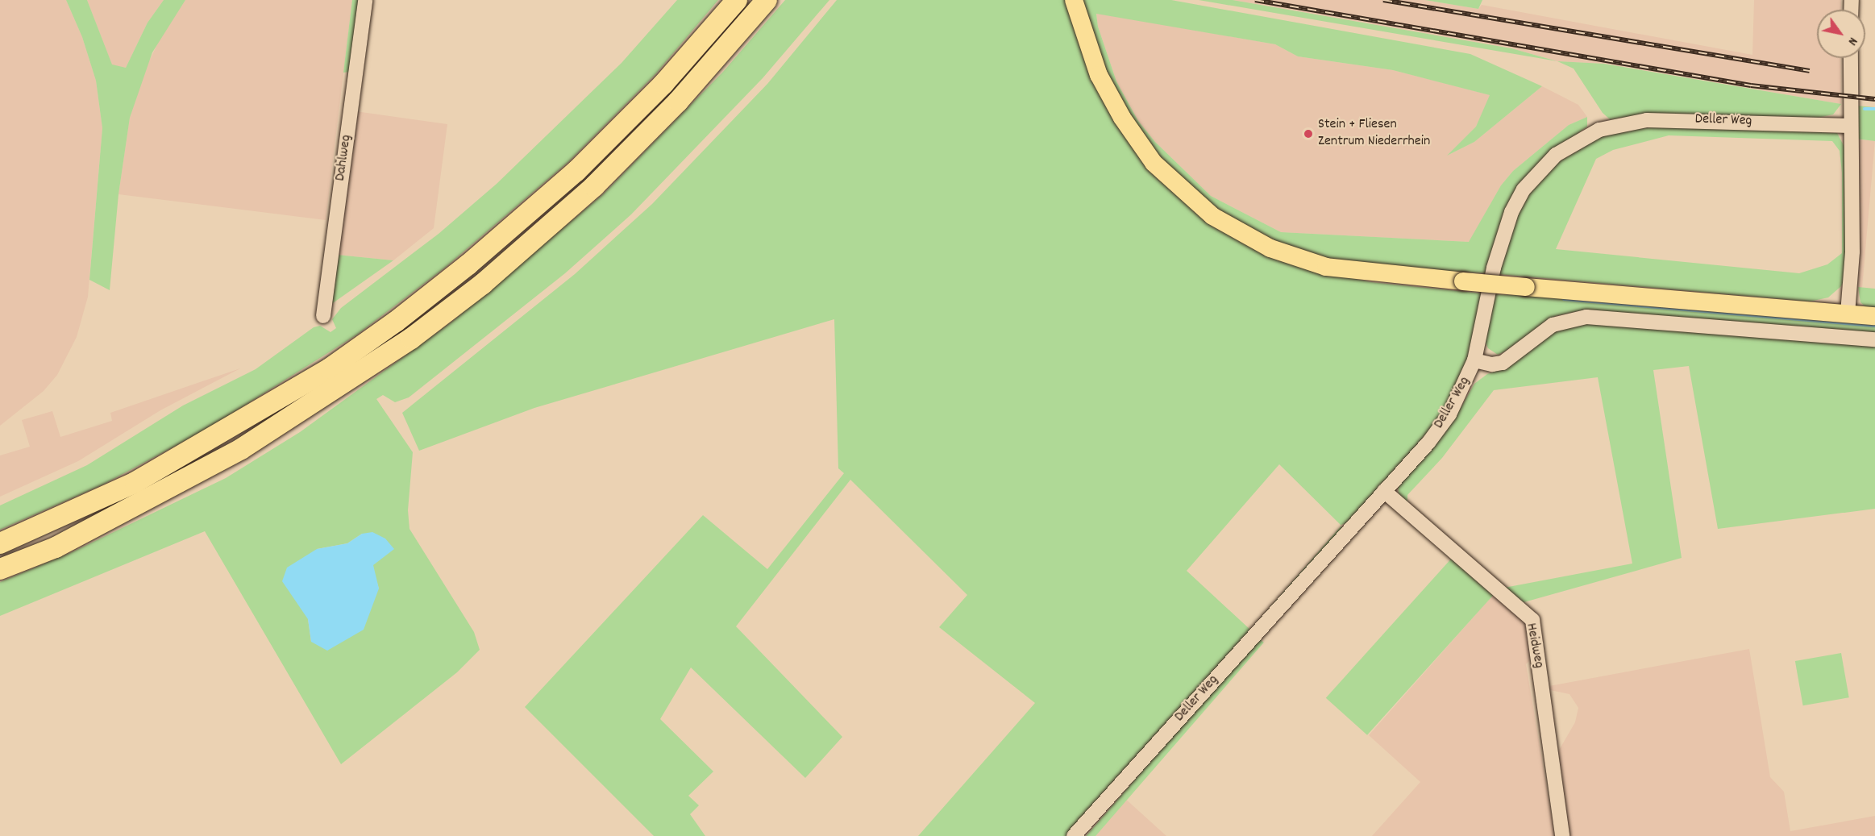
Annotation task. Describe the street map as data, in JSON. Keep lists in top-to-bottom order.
{
  "streets": {
    "street": ["Deller Weg", "Dahlweg", "Heidweg"]
  },
  "crossings": [
    ["Deller Weg", "Heidweg"]
  ],
  "places": ["Stein + Fliesen Zentrum Niederrhein"],
  "north": "bottom right"
}
